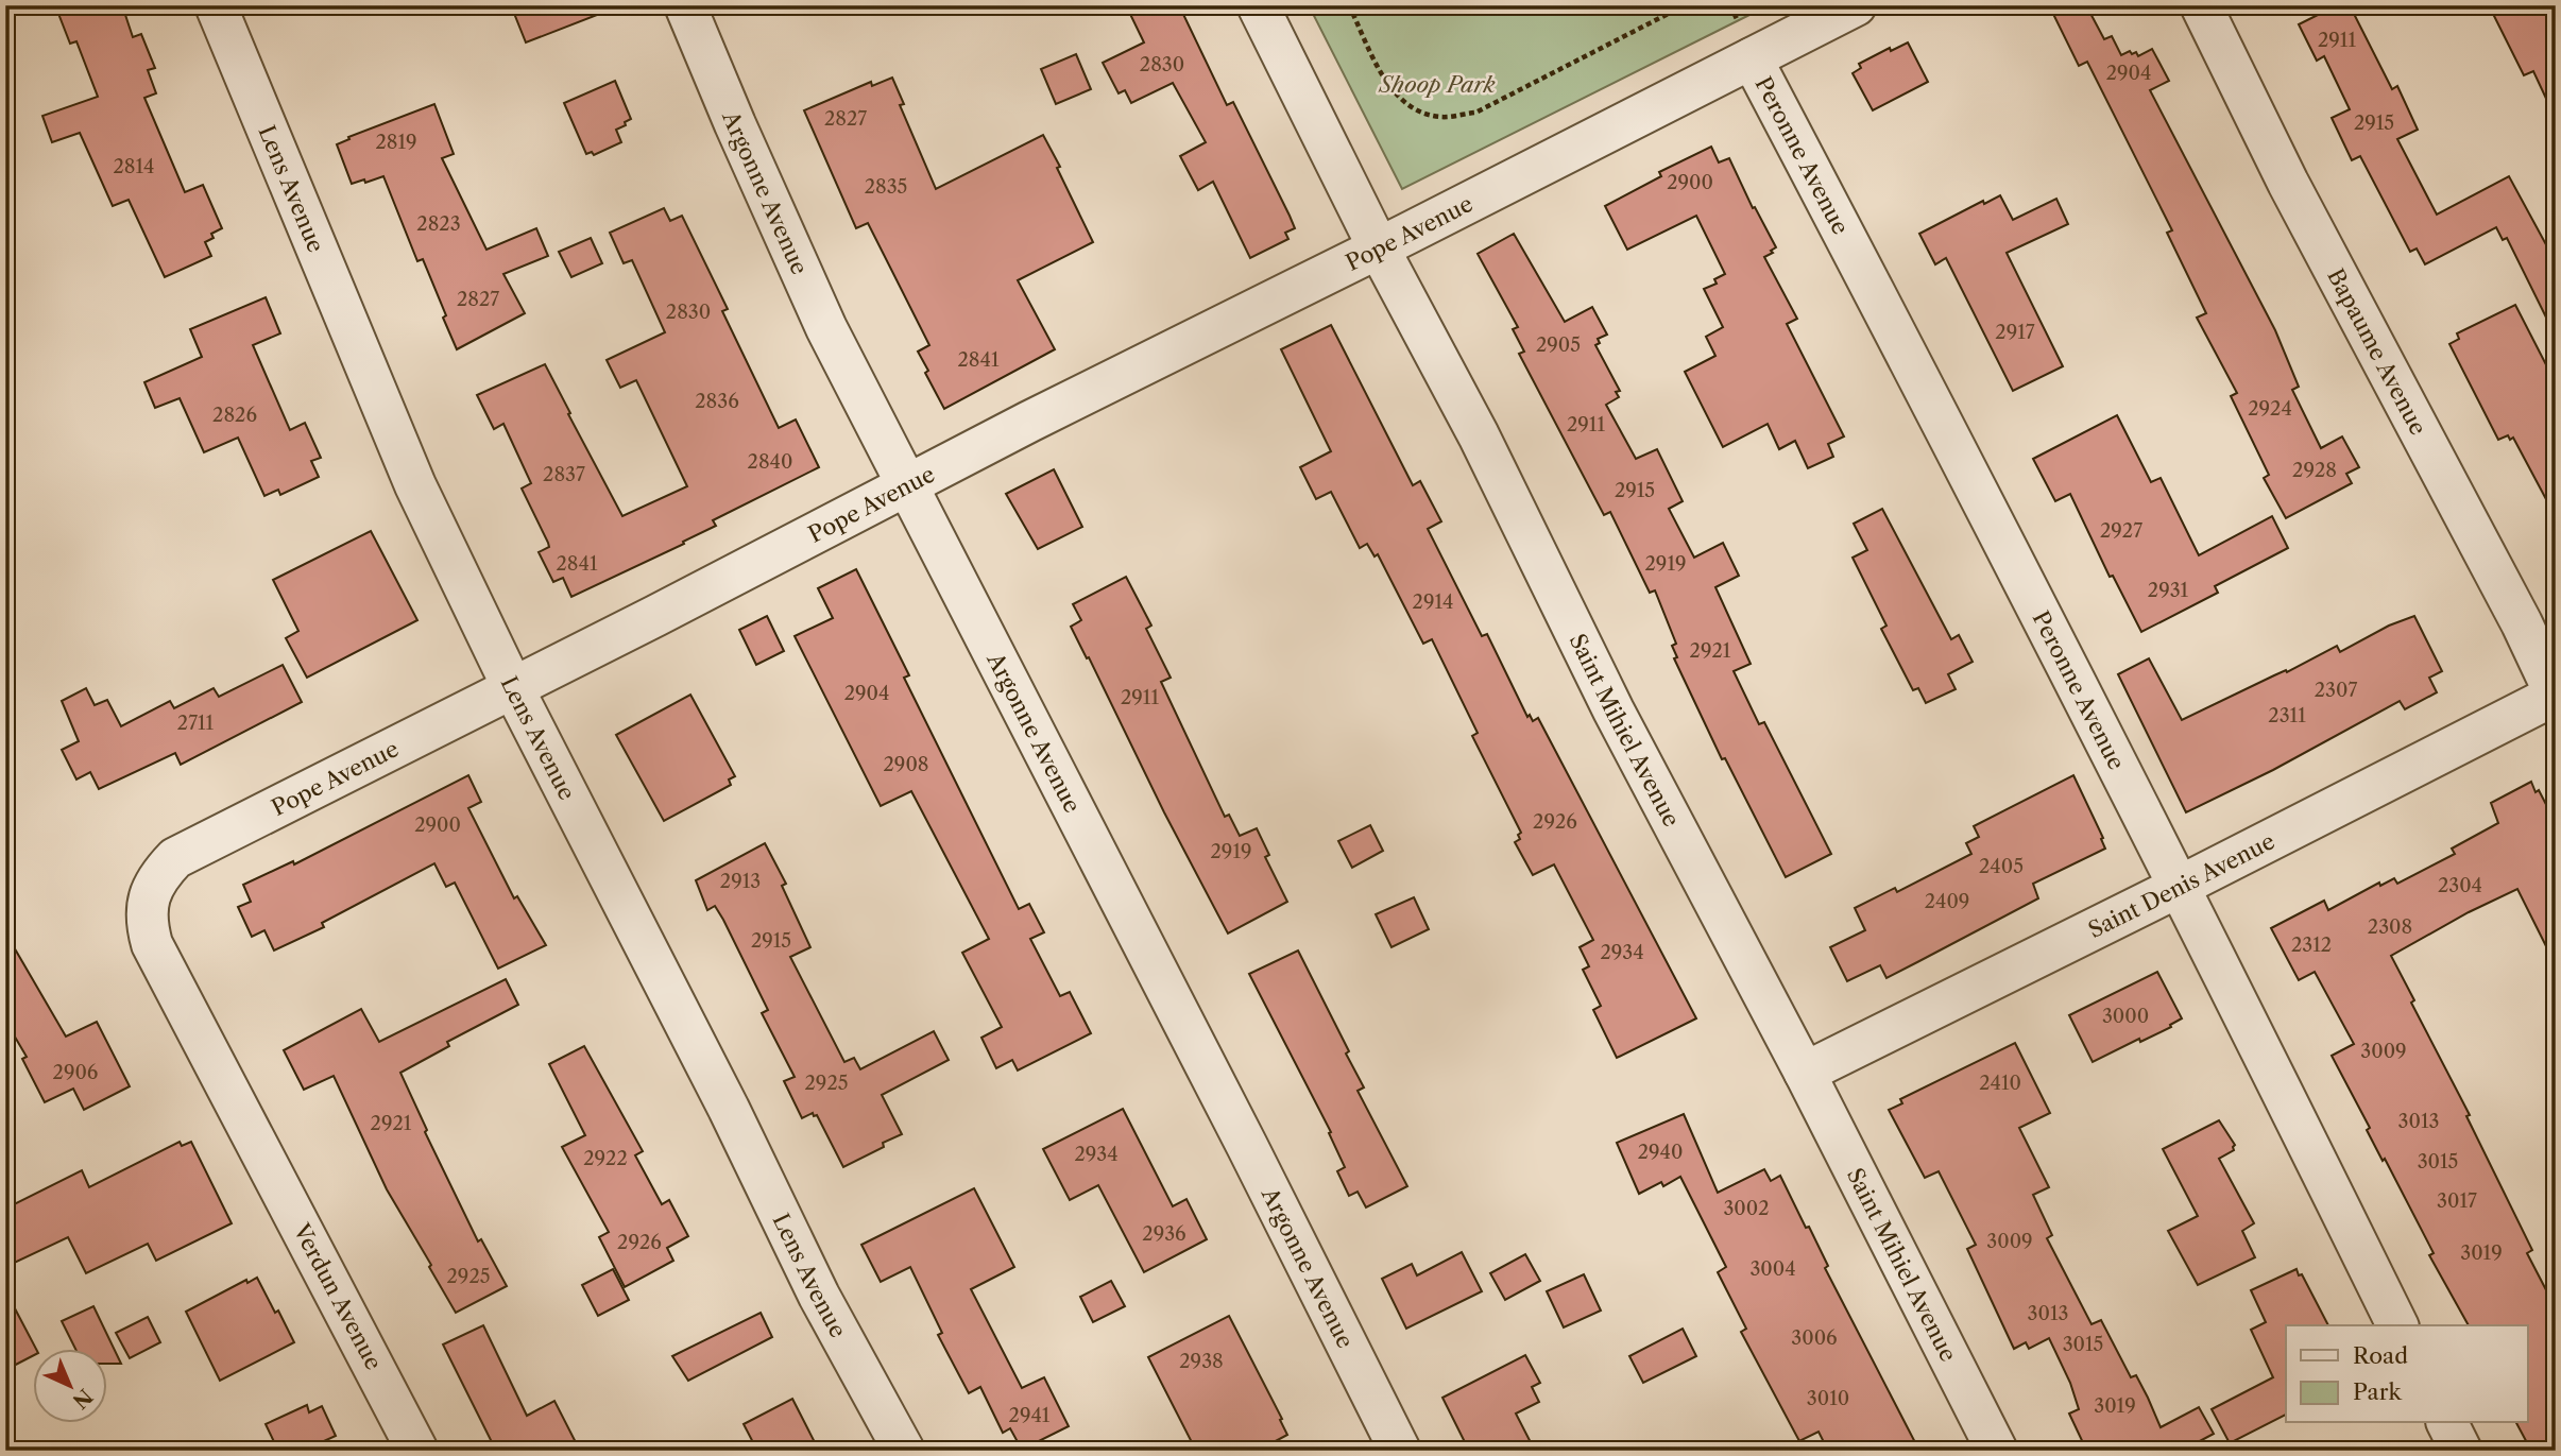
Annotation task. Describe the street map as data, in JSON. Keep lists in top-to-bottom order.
{
  "streets": {
    "street": [
      "Peronne Avenue",
      "Lens Avenue",
      "Argonne Avenue",
      "Pope Avenue",
      "Bapaume Avenue",
      "Saint Mihiel Avenue",
      "Saint Denis Avenue",
      "Verdun Avenue"
    ]
  },
  "crossings": [
    ["Peronne Avenue", "Pope Avenue"],
    ["Peronne Avenue", "Saint Denis Avenue"],
    ["Lens Avenue", "Pope Avenue"],
    ["Argonne Avenue", "Pope Avenue"],
    ["Pope Avenue", "Saint Mihiel Avenue"],
    ["Pope Avenue", "Verdun Avenue"],
    ["Bapaume Avenue", "Saint Denis Avenue"],
    ["Saint Mihiel Avenue", "Saint Denis Avenue"]
  ],
  "parks": ["Shoop Park"],
  "house_numbers": [
    "2911",
    "2830",
    "2904",
    "2827",
    "2915",
    "2819",
    "2814",
    "2900",
    "2835",
    "2823",
    "2827",
    "2830",
    "2917",
    "2905",
    "2841",
    "2836",
    "2924",
    "2826",
    "2911",
    "2840",
    "2928",
    "2837",
    "2915",
    "2927",
    "2841",
    "2919",
    "2931",
    "2914",
    "2921",
    "2307",
    "2904",
    "2911",
    "2311",
    "2711",
    "2908",
    "2926",
    "2900",
    "2919",
    "2405",
    "2913",
    "2304",
    "2409",
    "2308",
    "2915",
    "2312",
    "2934",
    "3000",
    "3009",
    "2906",
    "2925",
    "2410",
    "3013",
    "2921",
    "2940",
    "2934",
    "2922",
    "3015",
    "3017",
    "3002",
    "2936",
    "3009",
    "2926",
    "3019",
    "3004",
    "2925",
    "3013",
    "3006",
    "3015",
    "2938",
    "3010",
    "3019",
    "2941"
  ],
  "legend": ["Road", "Park"],
  "north": "bottom right"
}
